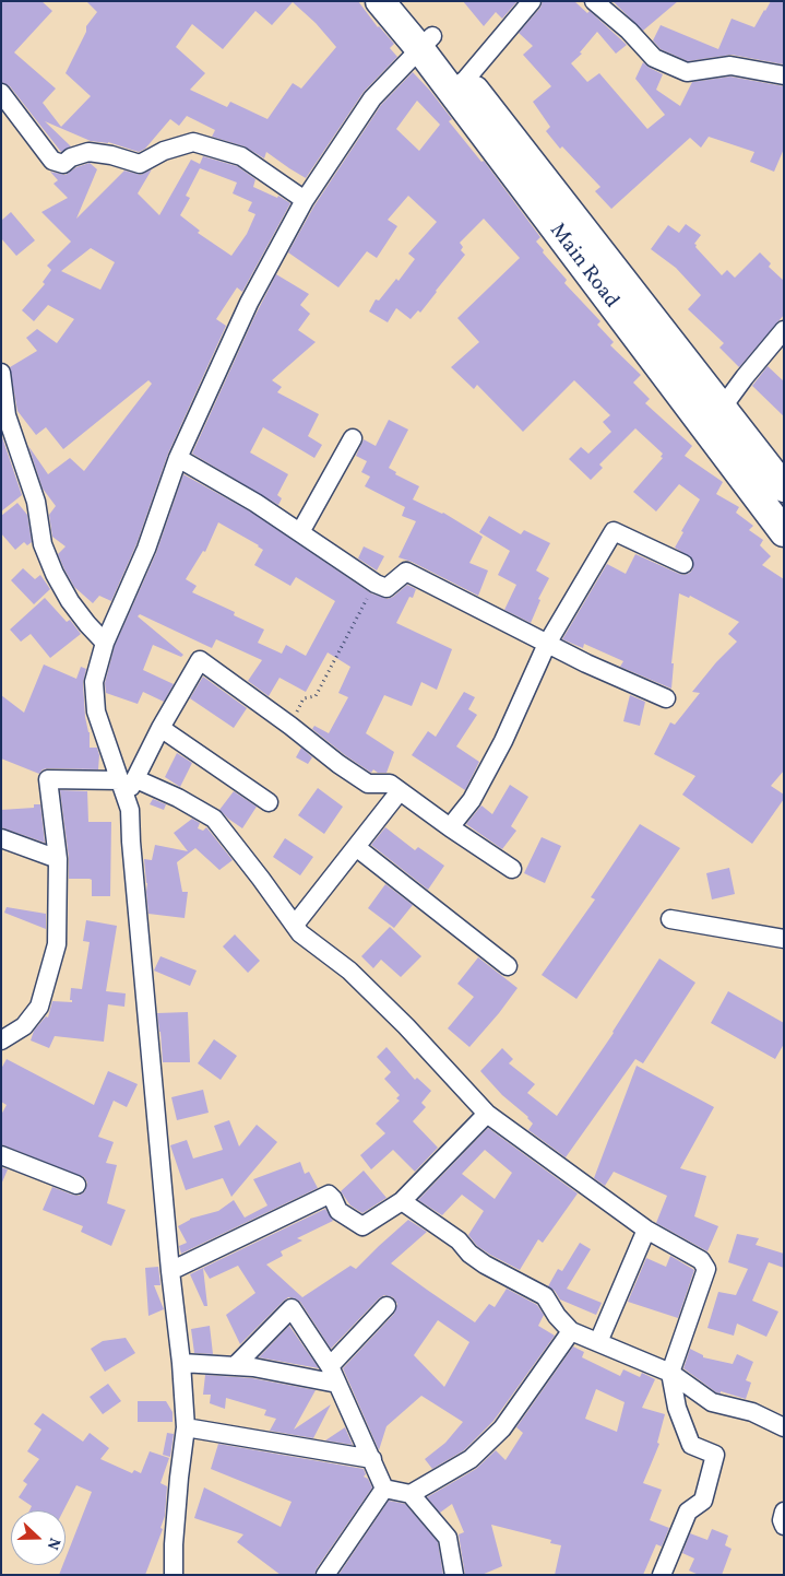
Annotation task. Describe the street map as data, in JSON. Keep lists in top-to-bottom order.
{
  "streets": {
    "main road": ["Main Road"]
  },
  "north": "right"
}
